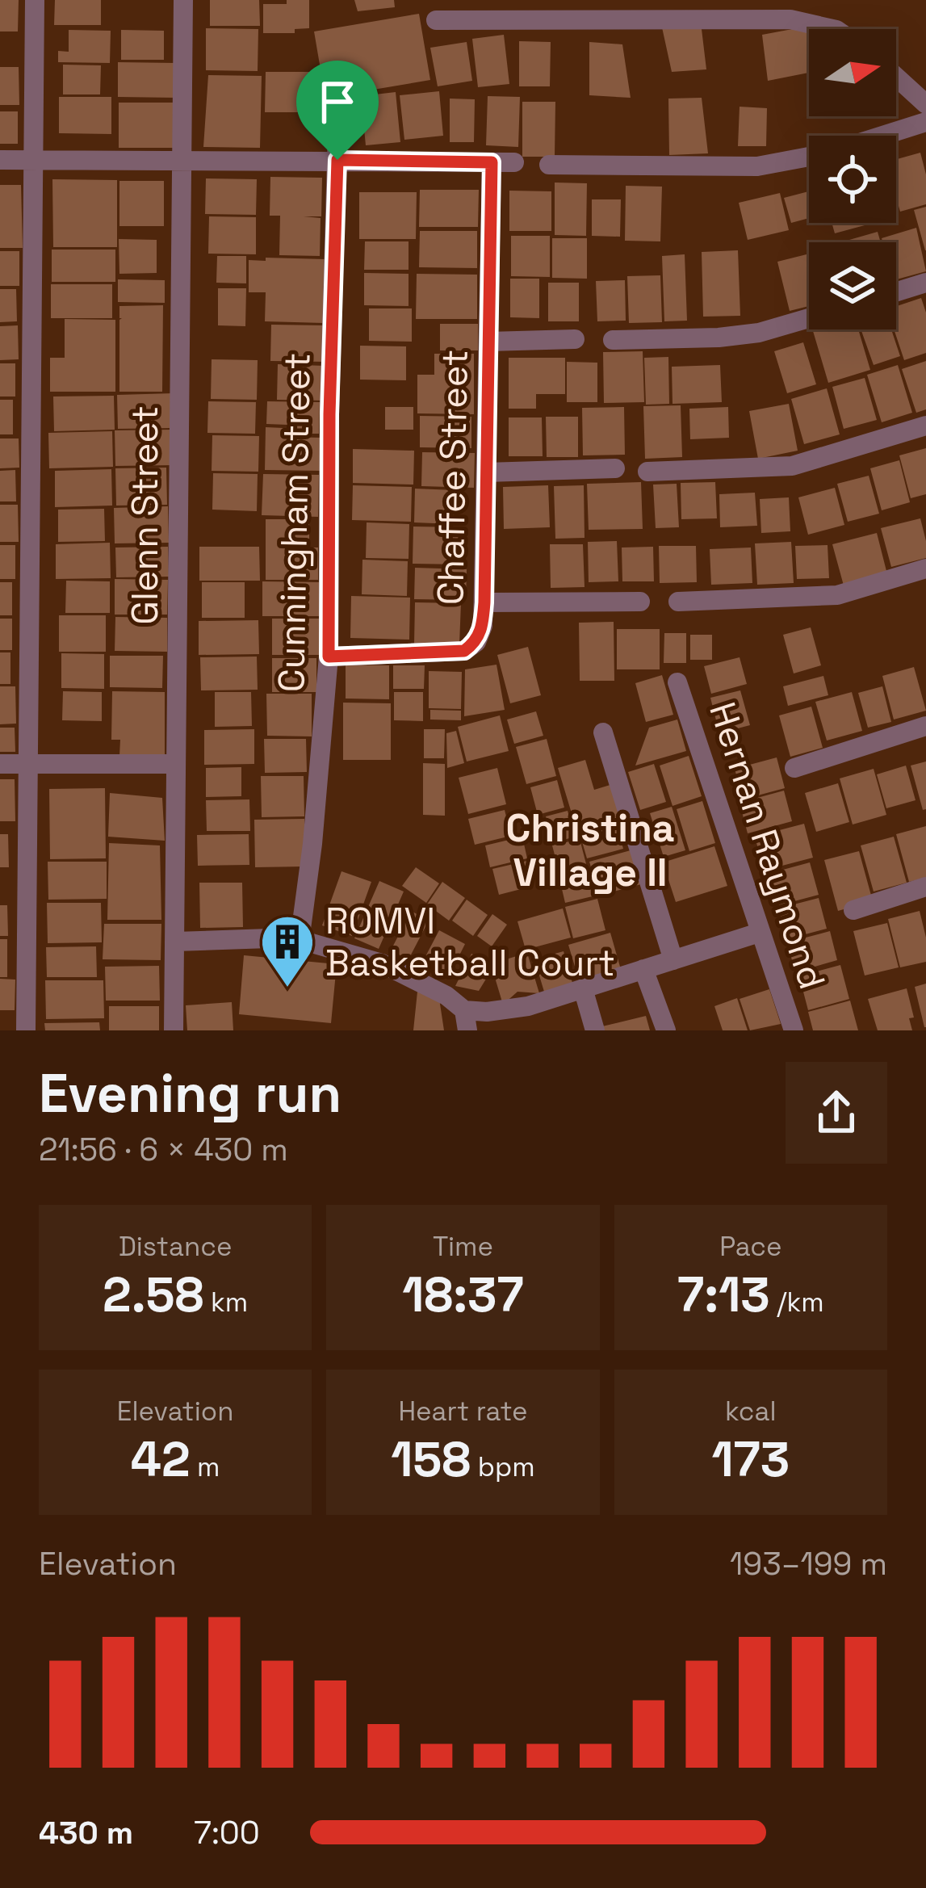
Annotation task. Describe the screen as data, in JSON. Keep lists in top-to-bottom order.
{
  "streets": {
    "street": [
      "Chaffee Street",
      "Glenn Street",
      "Cunningham Street",
      "Hernan Raymond"
    ]
  },
  "crossings": [
    ["Chaffee Street", "Cunningham Street"]
  ],
  "districts": ["Christina Village II"],
  "places": {
    "building": ["ROMVI Basketball Court"]
  },
  "north": "right",
  "page": {
    "heading": ["Evening run", "21:56 · 6 × 430 m"],
    "stats": [
      ["Distance", "2.58 km"],
      ["Time", "18:37"],
      ["Pace", "7:13 /km"],
      ["Elevation", "42 m"],
      ["Heart rate", "158 bpm"],
      ["kcal", "173"]
    ],
    "chart": ["Elevation", "193–199 m"],
    "list": [
      {
        "name": "430 m",
        "note": "7:00"
      }
    ]
  }
}
